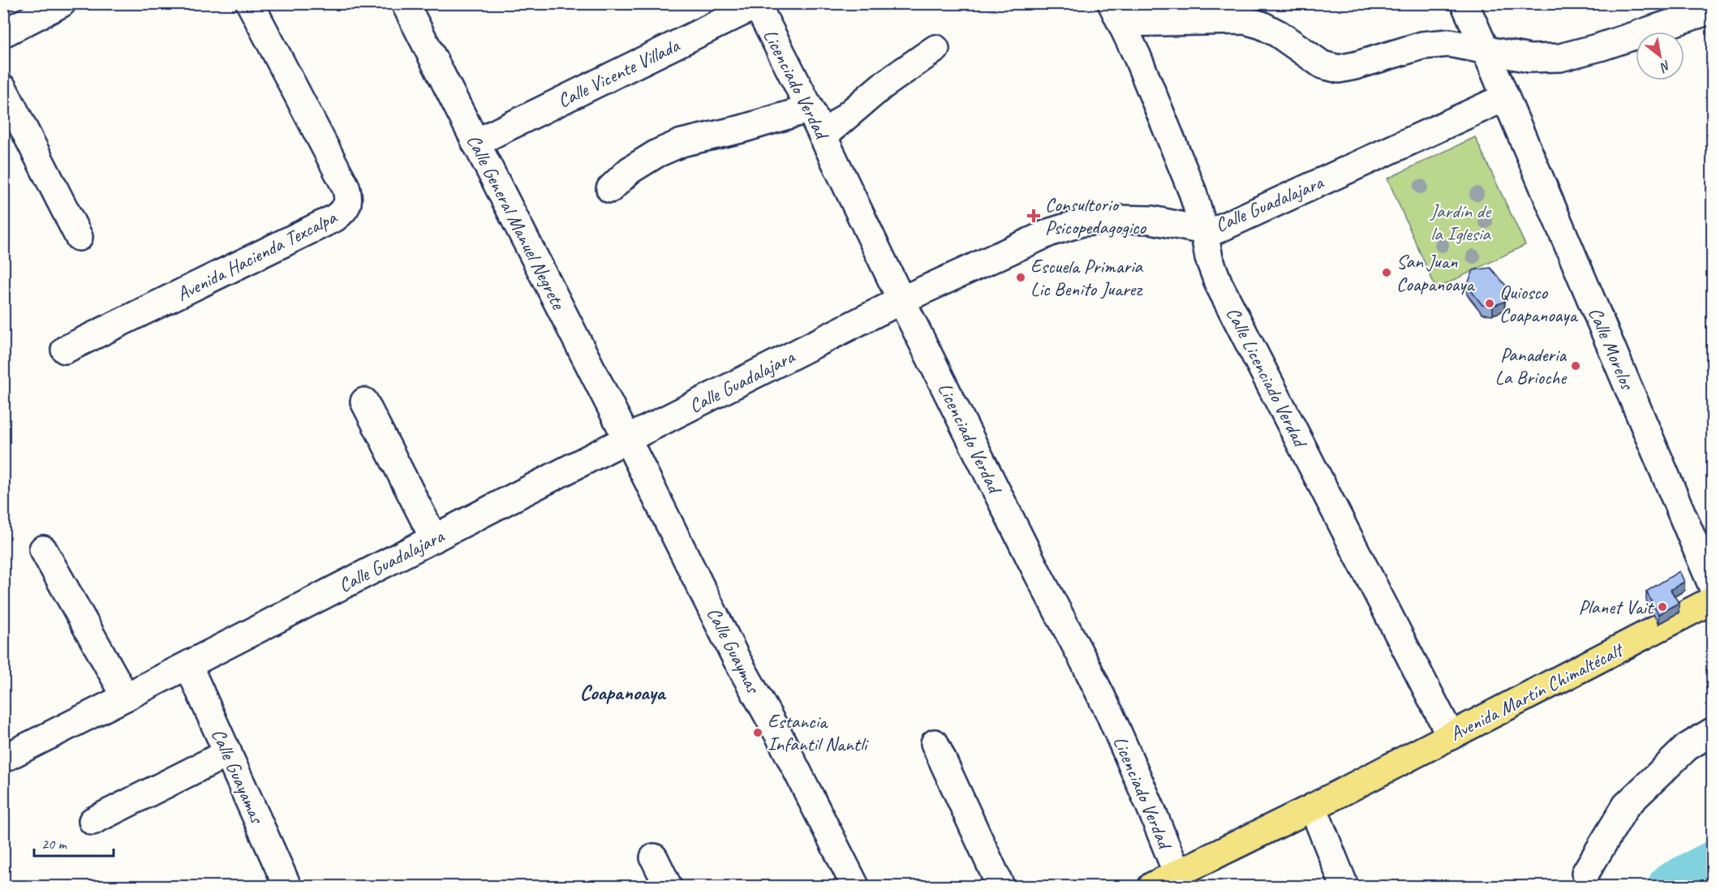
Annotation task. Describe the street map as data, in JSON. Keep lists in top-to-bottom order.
{
  "streets": {
    "main road": ["Avenida Martín Chimaltécalt"],
    "street": [
      "Calle Vicente Villada",
      "Licenciado Verdad",
      "Calle Guadalajara",
      "Calle General Manuel Negrete",
      "Avenida Hacienda Texcalpa",
      "Calle Morelos",
      "Calle Licenciado Verdad",
      "Calle Guaymas",
      "Calle Guayamas"
    ]
  },
  "crossings": [
    ["Calle Vicente Villada", "Licenciado Verdad"],
    ["Calle Vicente Villada", "Calle General Manuel Negrete"],
    ["Licenciado Verdad", "Calle Guadalajara"],
    ["Licenciado Verdad", "Avenida Martín Chimaltécalt"],
    ["Calle Guadalajara", "Calle General Manuel Negrete"],
    ["Calle Guadalajara", "Calle Morelos"],
    ["Calle Guadalajara", "Calle Licenciado Verdad"],
    ["Calle Guadalajara", "Calle Guaymas"],
    ["Calle Guadalajara", "Calle Guayamas"],
    ["Calle General Manuel Negrete", "Calle Guaymas"],
    ["Calle Licenciado Verdad", "Avenida Martín Chimaltécalt"]
  ],
  "districts": ["Coapanoaya"],
  "parks": ["Jardín de la Iglesia"],
  "places": {
    "health": ["Consultorio Psicopedagogico"],
    "other": [
      "San Juan Coapanoaya",
      "Escuela Primaria Lic Benito Juarez",
      "Quiosco Coapanoaya",
      "Panaderia La Brioche",
      "Planet Vait",
      "Estancia Infantil Nantli"
    ]
  },
  "scale_bar": "20 m",
  "north": "bottom right"
}
